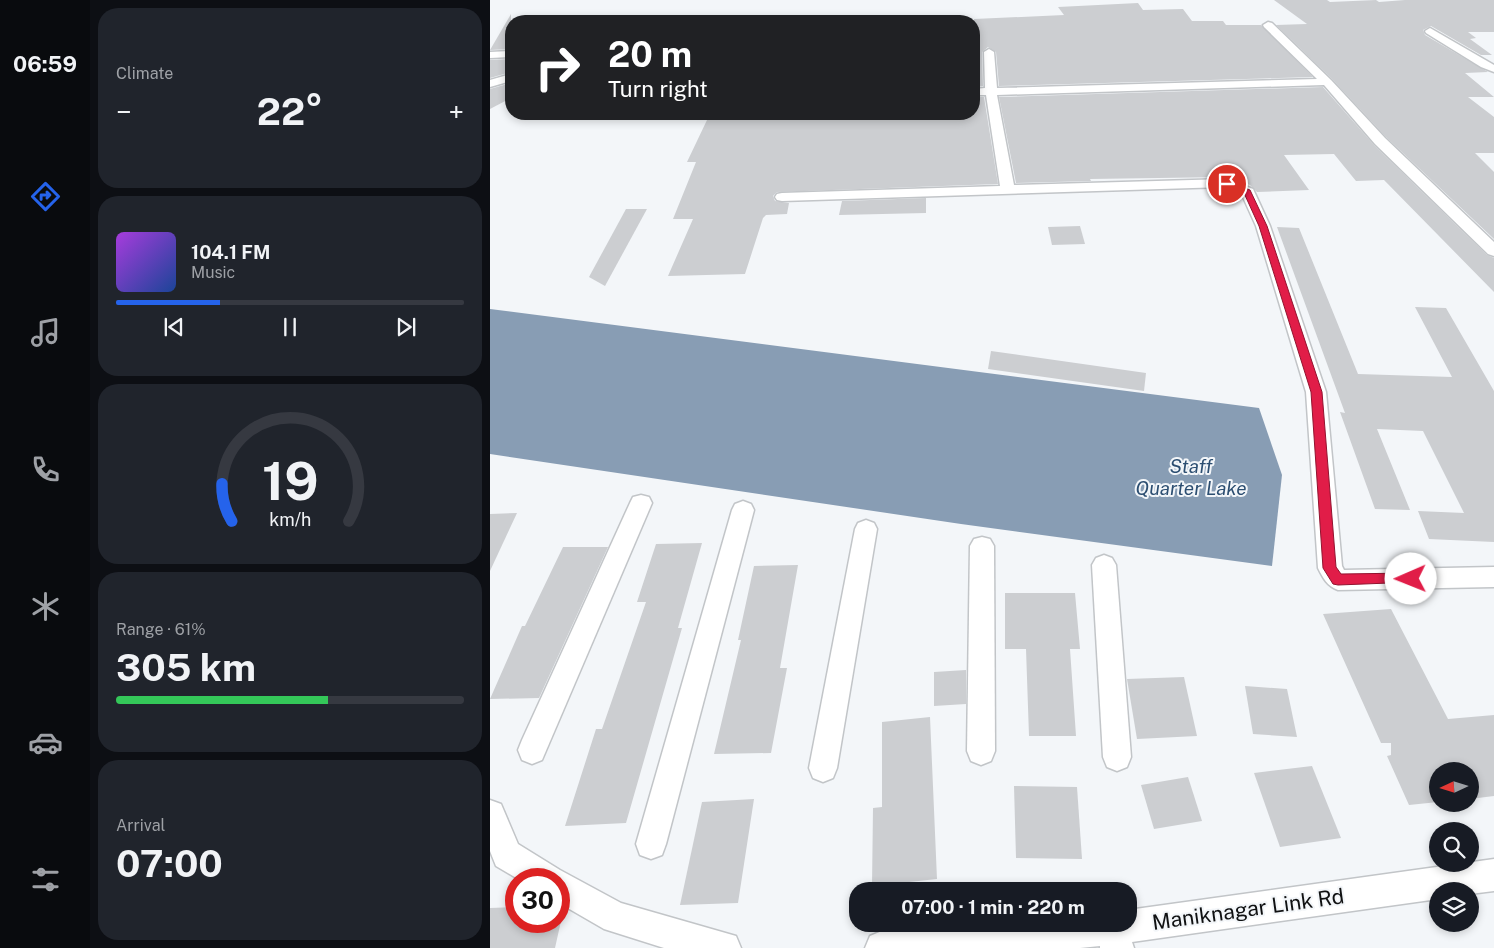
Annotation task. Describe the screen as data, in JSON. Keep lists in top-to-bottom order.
{
  "streets": {
    "street": ["Maniknagar Link Rd"]
  },
  "water": ["Staff Quarter Lake"],
  "north": "left",
  "page": {
    "tabs": "06:59",
    "tile": [
      "Climate",
      ["Range · 61%", "305 km"],
      ["Arrival", "07:00"]
    ],
    "turn": ["20 m", "Turn right"],
    "heat": ["−", "22°", "+"],
    "song": ["104.1 FM", "Music"],
    "limit": "30",
    "trip": "07:00 · 1 min · 220 m",
    "gauge": ["19", "km/h"]
  }
}
